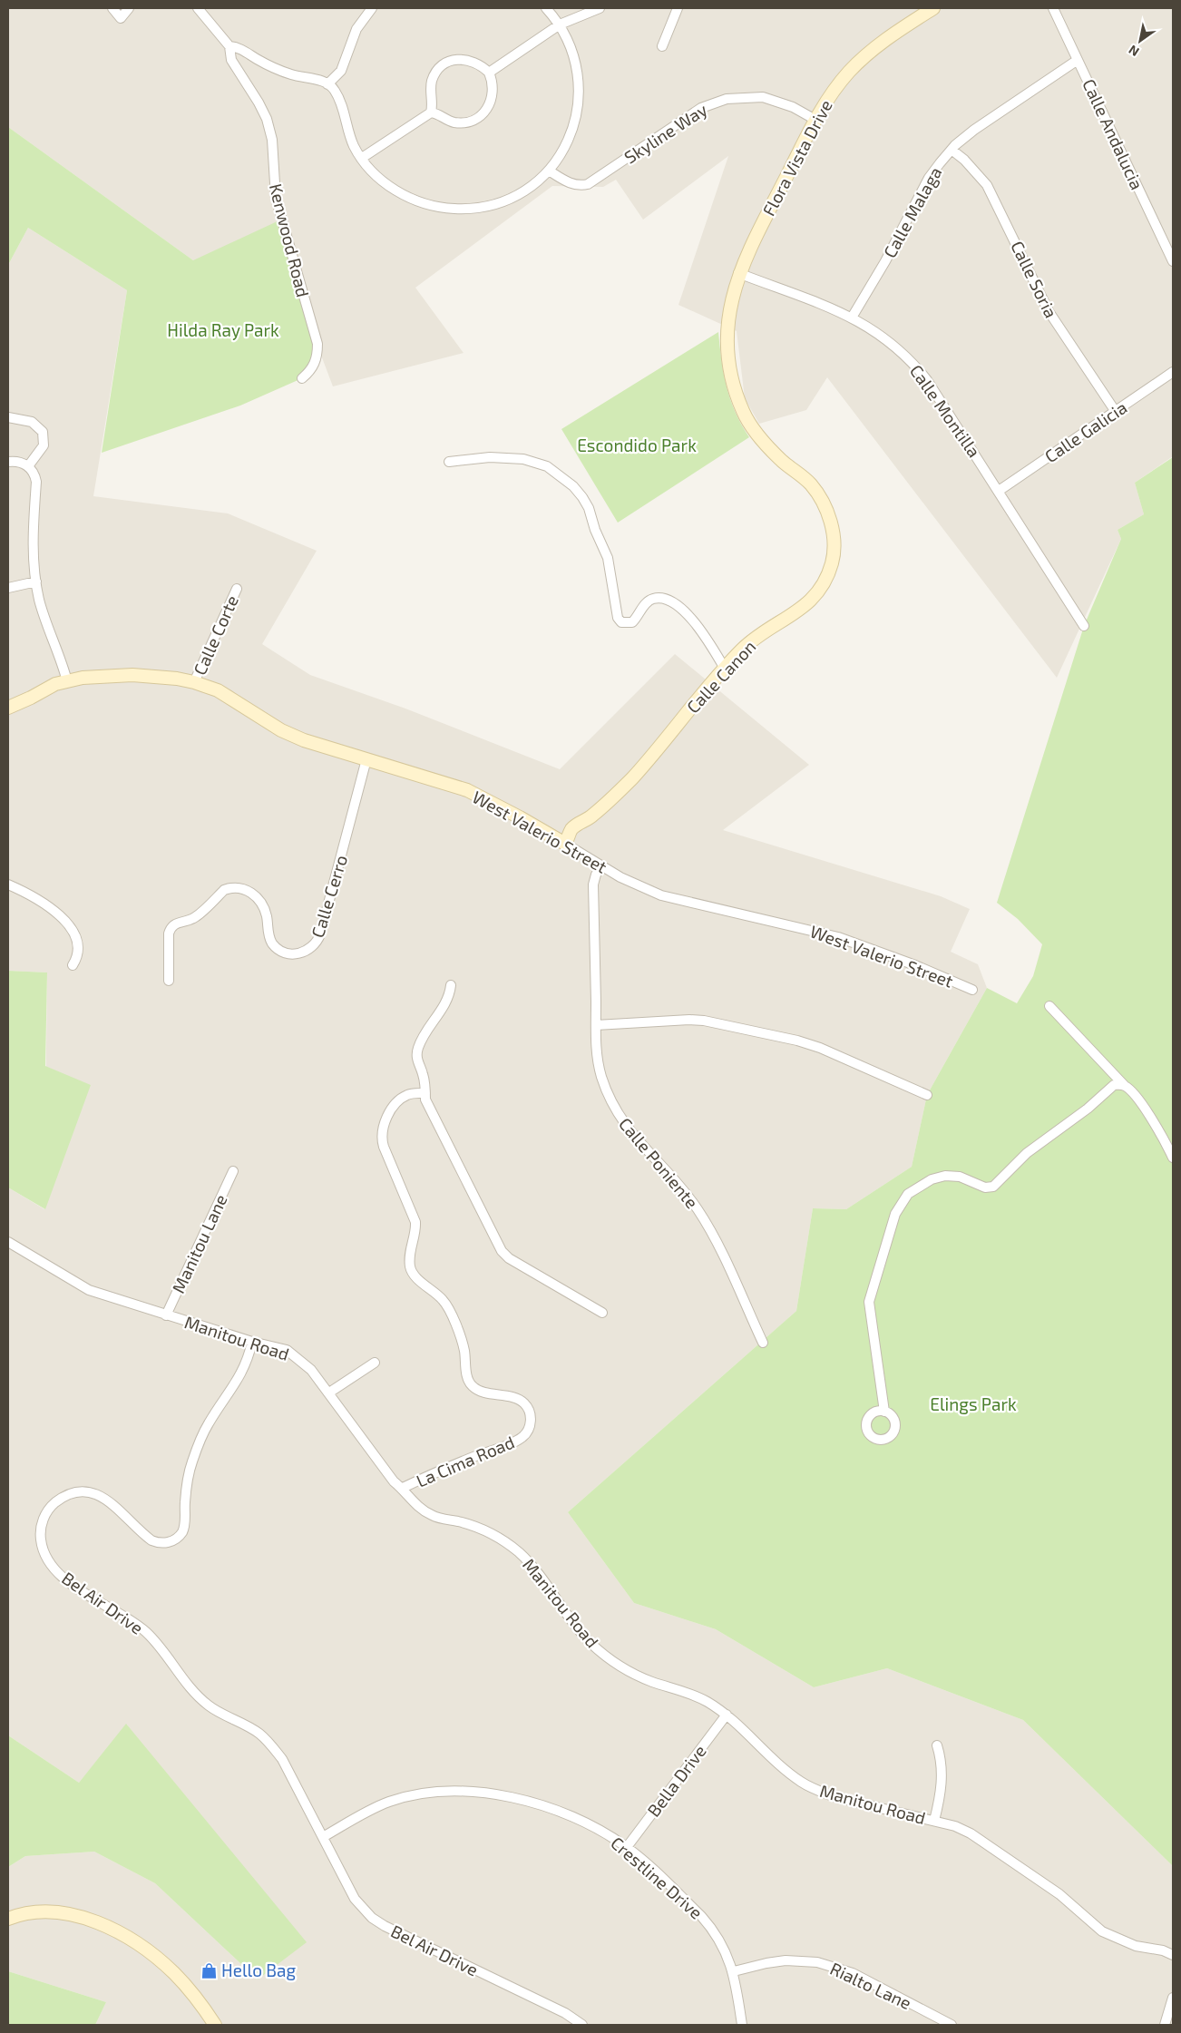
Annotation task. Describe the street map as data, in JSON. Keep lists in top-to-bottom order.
{
  "streets": {
    "street": [
      "Skyline Way",
      "Calle Andalucia",
      "Flora Vista Drive",
      "Calle Malaga",
      "Kenwood Road",
      "Calle Soria",
      "Calle Montilla",
      "Calle Galicia",
      "Calle Corte",
      "Calle Canon",
      "West Valerio Street",
      "Calle Cerro",
      "Calle Poniente",
      "Manitou Lane",
      "Manitou Road",
      "La Cima Road",
      "Bel Air Drive",
      "Bella Drive",
      "Crestline Drive",
      "Rialto Lane"
    ]
  },
  "crossings": [
    ["Skyline Way", "Flora Vista Drive"],
    ["Calle Andalucia", "Calle Malaga"],
    ["Flora Vista Drive", "Calle Montilla"],
    ["Flora Vista Drive", "Calle Canon"],
    ["Calle Malaga", "Calle Soria"],
    ["Calle Malaga", "Calle Montilla"],
    ["Calle Soria", "Calle Galicia"],
    ["Calle Montilla", "Calle Galicia"],
    ["Calle Corte", "West Valerio Street"],
    ["Calle Canon", "West Valerio Street"],
    ["West Valerio Street", "Calle Cerro"],
    ["West Valerio Street", "Calle Poniente"],
    ["Manitou Lane", "Manitou Road"],
    ["Manitou Road", "La Cima Road"],
    ["Manitou Road", "Bel Air Drive"],
    ["Manitou Road", "Bella Drive"],
    ["Bel Air Drive", "Crestline Drive"],
    ["Bella Drive", "Crestline Drive"],
    ["Crestline Drive", "Rialto Lane"]
  ],
  "parks": ["Hilda Ray Park", "Escondido Park", "Elings Park"],
  "places": {
    "shop": ["Hello Bag"]
  },
  "north": "bottom left"
}
